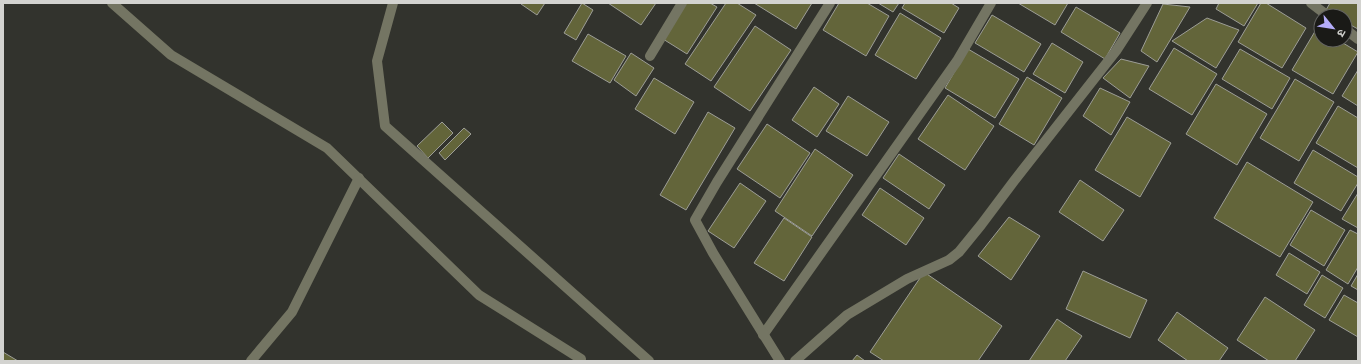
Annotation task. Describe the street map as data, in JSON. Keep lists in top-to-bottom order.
{
  "north": "bottom right"
}
